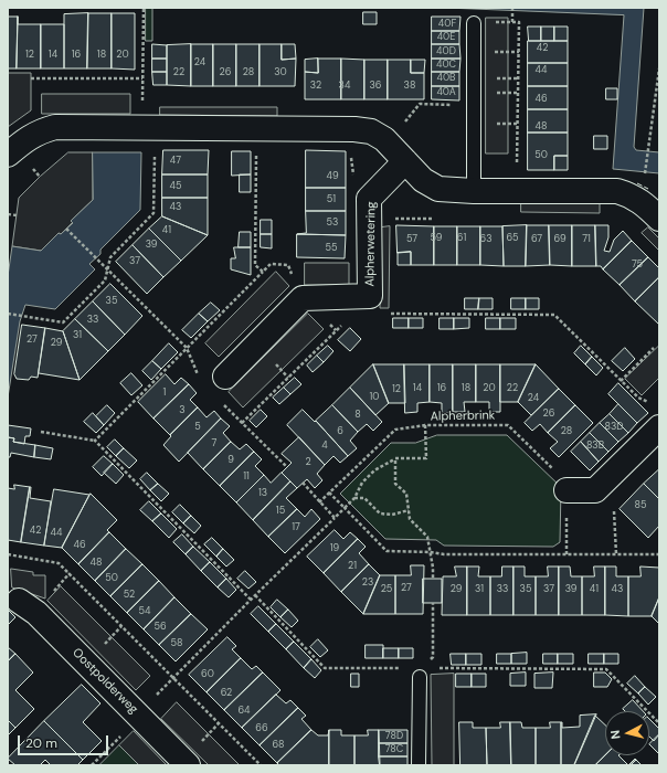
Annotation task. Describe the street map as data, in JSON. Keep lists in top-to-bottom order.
{
  "streets": {
    "street": ["Alpherwetering", "Oostpolderweg"],
    "path": ["Alpherbrink"]
  },
  "house_numbers": [
    "40F",
    "40E",
    "42",
    "40D",
    "12",
    "14",
    "16",
    "18",
    "20",
    "24",
    "40C",
    "44",
    "22",
    "26",
    "28",
    "30",
    "40B",
    "32",
    "34",
    "36",
    "38",
    "40A",
    "46",
    "48",
    "50",
    "47",
    "49",
    "45",
    "51",
    "43",
    "53",
    "41",
    "59",
    "61",
    "65",
    "57",
    "63",
    "67",
    "69",
    "71",
    "39",
    "55",
    "37",
    "75",
    "35",
    "33",
    "31",
    "27",
    "29",
    "14",
    "16",
    "18",
    "20",
    "22",
    "12",
    "1",
    "10",
    "24",
    "3",
    "26",
    "8",
    "5",
    "83D",
    "6",
    "28",
    "7",
    "4",
    "83B",
    "9",
    "2",
    "11",
    "13",
    "85",
    "15",
    "17",
    "42",
    "44",
    "46",
    "19",
    "48",
    "21",
    "50",
    "23",
    "27",
    "25",
    "29",
    "31",
    "33",
    "35",
    "37",
    "39",
    "41",
    "43",
    "52",
    "54",
    "56",
    "58",
    "60",
    "62",
    "64",
    "66",
    "78D",
    "68",
    "78C"
  ],
  "scale_bar": "20 m",
  "north": "left"
}
